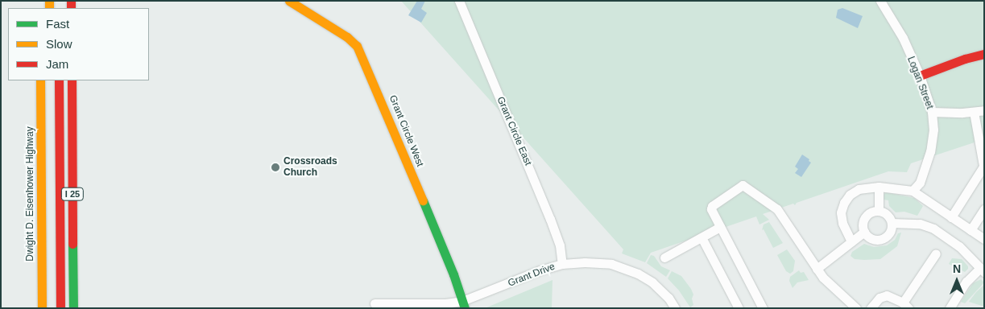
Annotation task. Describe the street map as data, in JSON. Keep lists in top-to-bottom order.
{
  "streets": {
    "main road": ["Grant Circle West", "Dwight D. Eisenhower Highway", "I 25"],
    "street": ["Logan Street", "Grant Circle East", "Grant Drive"]
  },
  "crossings": [
    ["Grant Circle West", "Grant Drive"],
    ["Grant Circle East", "Grant Drive"]
  ],
  "places": ["Crossroads Church"],
  "legend": ["Fast", "Slow", "Jam"],
  "north": "top"
}
